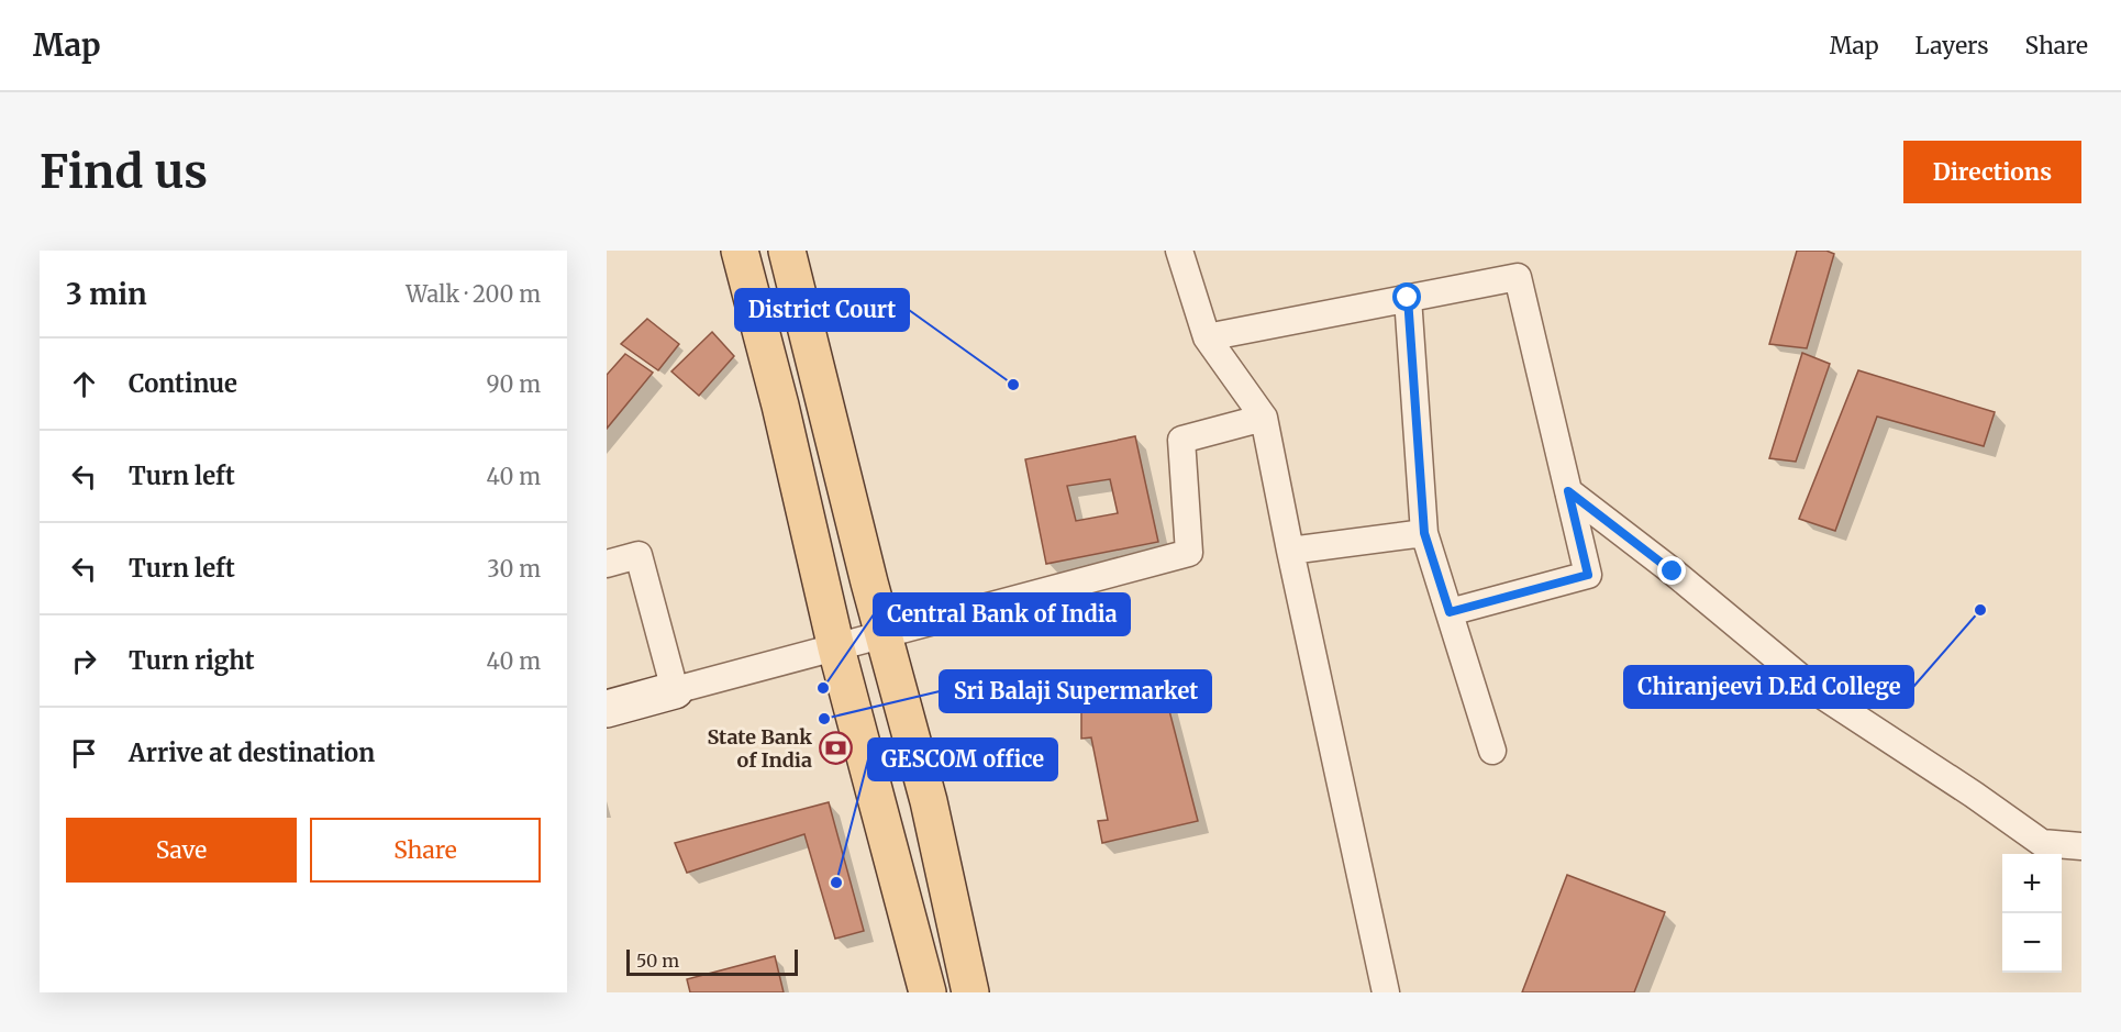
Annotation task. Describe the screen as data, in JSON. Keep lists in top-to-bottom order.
{
  "places": {
    "other": [
      "District Court",
      "Chiranjeevi D.Ed College",
      "Central Bank of India",
      "Sri Balaji Supermarket",
      "GESCOM office"
    ],
    "bank": ["State Bank of India"]
  },
  "scale_bar": "50 m",
  "page": {
    "header": "Map",
    "nav": ["Map", "Layers", "Share"],
    "buttons": [
      "Directions",
      ["Save", "Share"]
    ],
    "title": "Find us",
    "heading": ["3 min", "Walk · 200 m"],
    "list": [
      ["Continue", "90 m"],
      ["Turn left", "40 m"],
      ["Turn left", "30 m"],
      ["Turn right", "40 m"],
      "Arrive at destination"
    ],
    "map_buttons": ["+", "−"],
    "scale": "50 m"
  }
}
